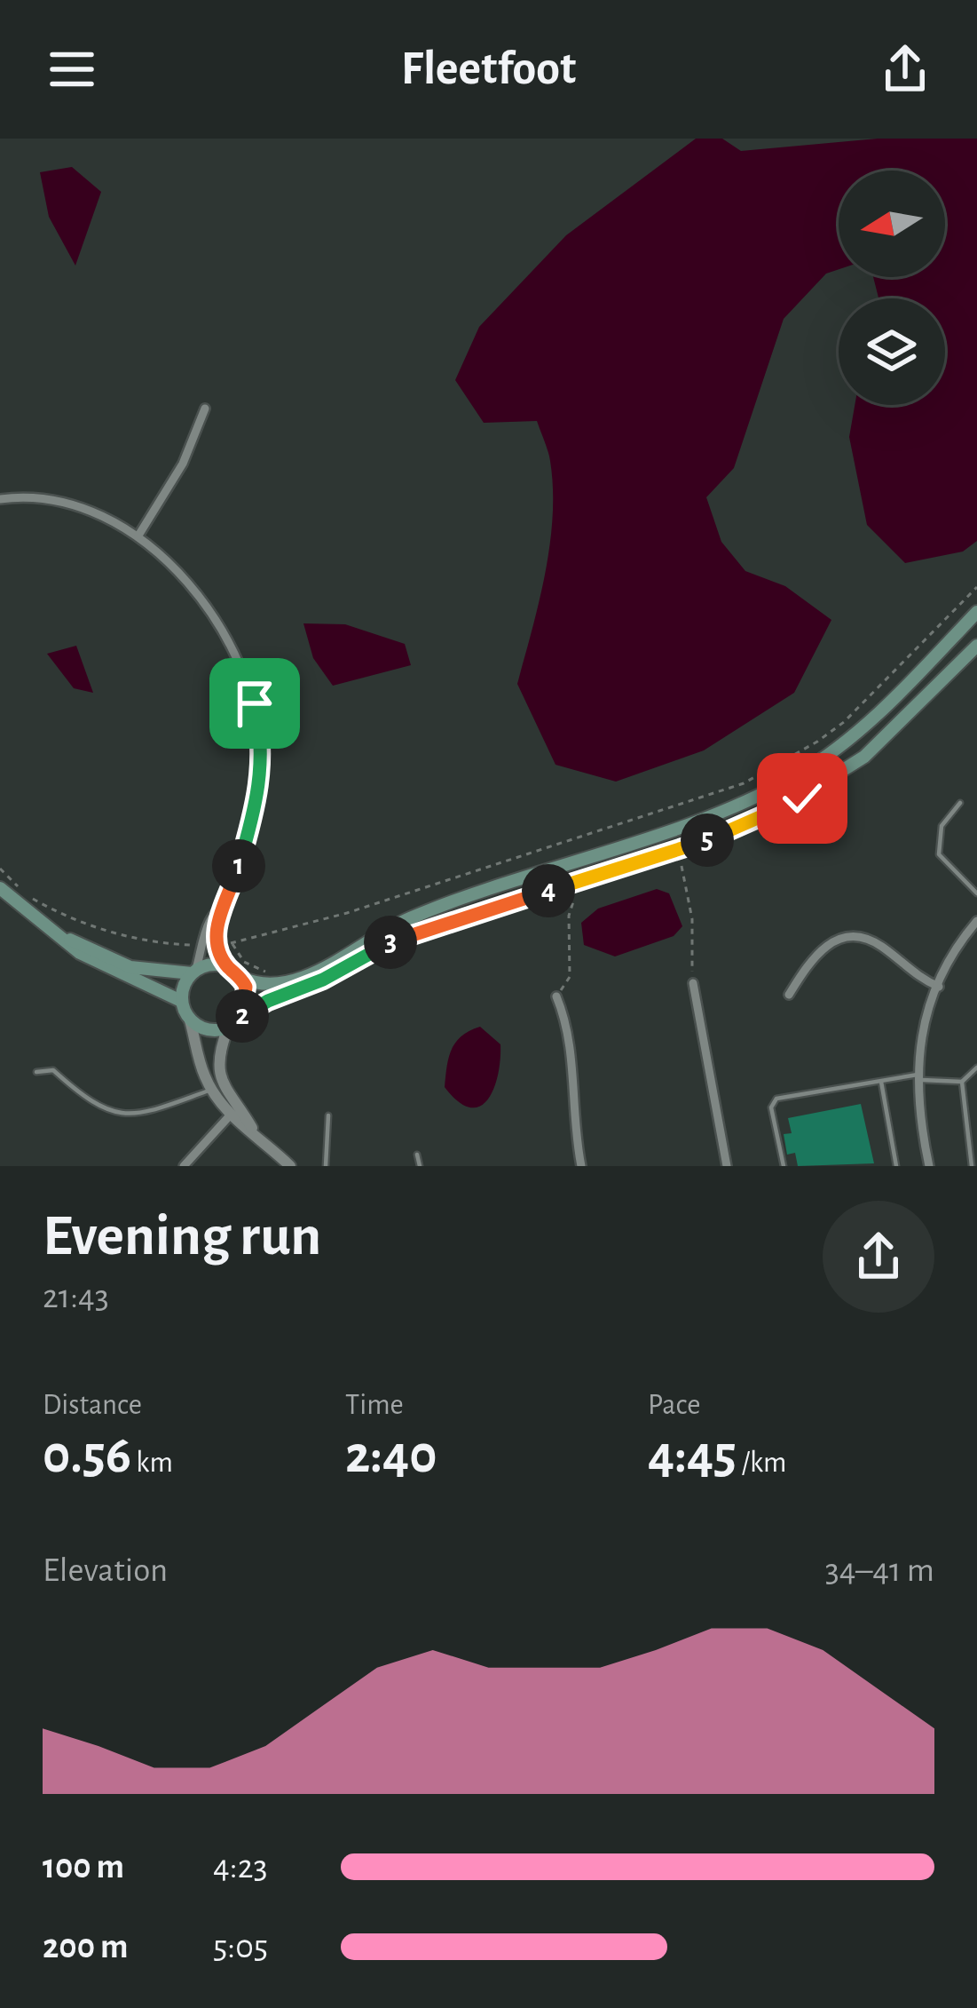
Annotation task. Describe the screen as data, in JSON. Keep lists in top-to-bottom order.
{
  "north": "left",
  "page": {
    "header": "Fleetfoot",
    "pins": [
      "5",
      "1",
      "4",
      "3",
      "2"
    ],
    "heading": ["Evening run", "21:43"],
    "stats": [
      ["Distance", "0.56 km"],
      ["Time", "2:40"],
      ["Pace", "4:45 /km"]
    ],
    "chart": ["Elevation", "34–41 m"],
    "list": [
      {
        "name": "100 m",
        "note": "4:23"
      },
      {
        "name": "200 m",
        "note": "5:05"
      }
    ]
  }
}
